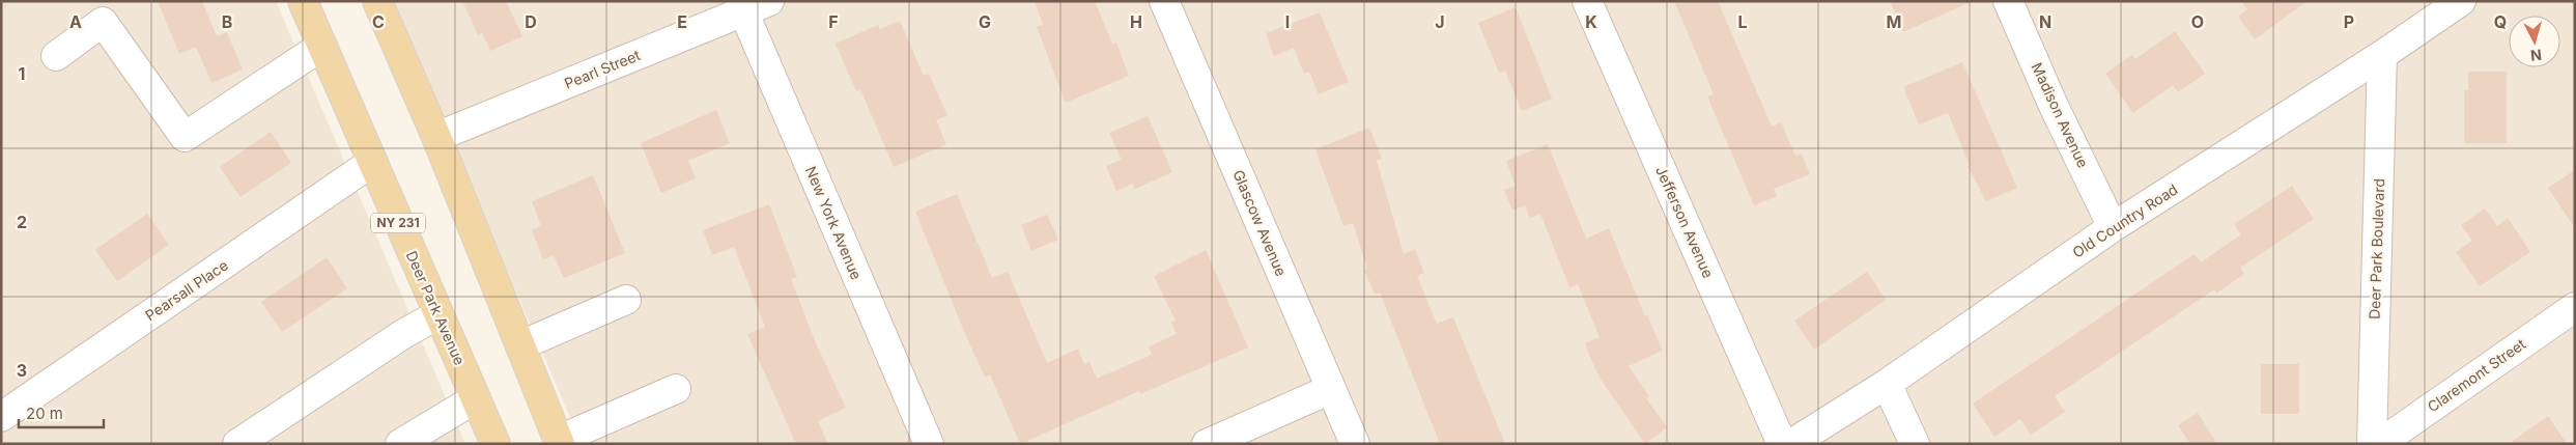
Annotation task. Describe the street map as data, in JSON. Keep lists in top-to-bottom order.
{
  "streets": {
    "main road": ["NY 231", "Deer Park Avenue"],
    "street": [
      "Pearl Street",
      "Madison Avenue",
      "Old Country Road",
      "Jefferson Avenue",
      "New York Avenue",
      "Glascow Avenue",
      "Deer Park Boulevard",
      "Pearsall Place",
      "Claremont Street"
    ]
  },
  "crossings": [
    ["Pearl Street", "New York Avenue"],
    ["Madison Avenue", "Old Country Road"],
    ["Old Country Road", "Deer Park Boulevard"],
    ["Pearsall Place", "Deer Park Avenue"]
  ],
  "scale_bar": "20 m",
  "north": "bottom",
  "grid": {
    "columns": [
      "A",
      "B",
      "C",
      "D",
      "E",
      "F",
      "G",
      "H",
      "I",
      "J",
      "K",
      "L",
      "M",
      "N",
      "O",
      "P",
      "Q"
    ],
    "rows": ["1", "2", "3"]
  }
}
